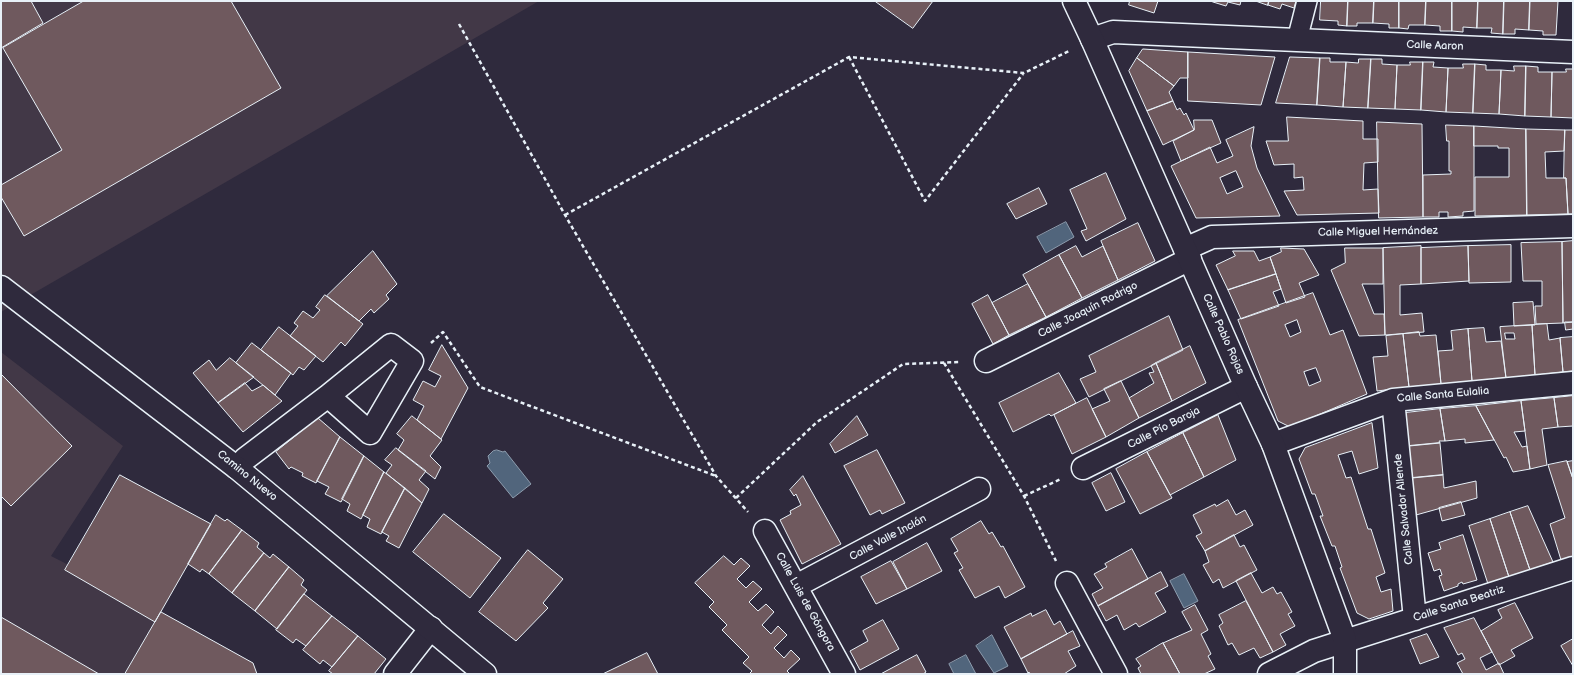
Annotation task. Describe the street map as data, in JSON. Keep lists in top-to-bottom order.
{
  "streets": {
    "street": [
      "Calle Aaron",
      "Calle Miguel Hernández",
      "Calle Joaquín Rodrigo",
      "Calle Pablo Rojas",
      "Calle Santa Eulalia",
      "Calle Pío Baroja",
      "Camino Nuevo",
      "Calle Salvador Allende",
      "Calle Valle Inclán",
      "Calle Luis de Góngora",
      "Calle Santa Beatriz"
    ]
  },
  "crossings": [
    ["Calle Aaron", "Calle Pablo Rojas"],
    ["Calle Miguel Hernández", "Calle Joaquín Rodrigo"],
    ["Calle Miguel Hernández", "Calle Pablo Rojas"],
    ["Calle Joaquín Rodrigo", "Calle Pablo Rojas"],
    ["Calle Pablo Rojas", "Calle Santa Eulalia"],
    ["Calle Pablo Rojas", "Calle Pío Baroja"],
    ["Calle Pablo Rojas", "Calle Santa Beatriz"],
    ["Calle Santa Eulalia", "Calle Salvador Allende"],
    ["Calle Salvador Allende", "Calle Santa Beatriz"],
    ["Calle Valle Inclán", "Calle Luis de Góngora"]
  ]
}
